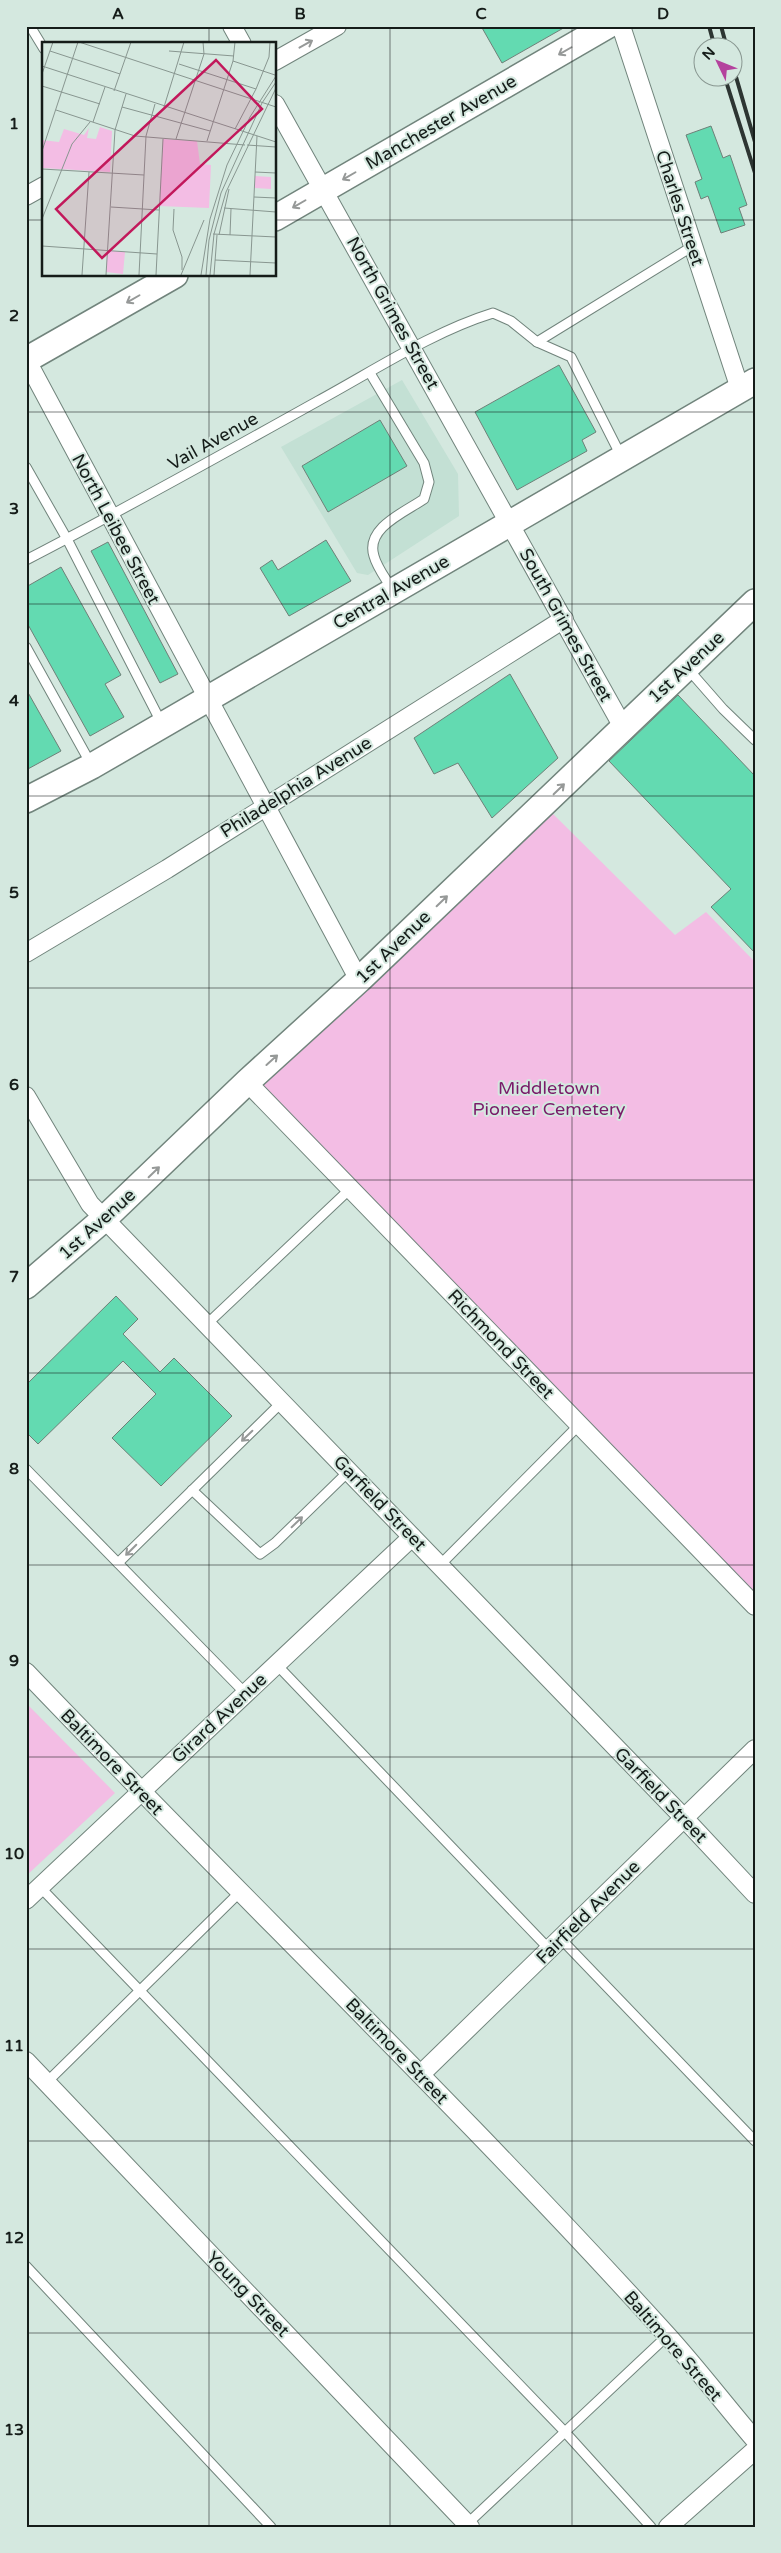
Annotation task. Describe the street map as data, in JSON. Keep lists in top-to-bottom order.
{
  "streets": {
    "street": [
      "Manchester Avenue",
      "Charles Street",
      "North Grimes Street",
      "North Leibee Street",
      "Central Avenue",
      "South Grimes Street",
      "1st Avenue",
      "Philadelphia Avenue",
      "Richmond Street",
      "Garfield Street",
      "Girard Avenue",
      "Baltimore Street",
      "Fairfield Avenue",
      "Young Street"
    ],
    "lane": ["Vail Avenue"]
  },
  "crossings": [
    ["Manchester Avenue", "North Grimes Street"],
    ["Charles Street", "Central Avenue"],
    ["North Grimes Street", "Vail Avenue"],
    ["North Grimes Street", "Central Avenue"],
    ["North Grimes Street", "South Grimes Street"],
    ["Vail Avenue", "North Leibee Street"],
    ["North Leibee Street", "Central Avenue"],
    ["North Leibee Street", "1st Avenue"],
    ["North Leibee Street", "Philadelphia Avenue"],
    ["Central Avenue", "South Grimes Street"],
    ["South Grimes Street", "1st Avenue"],
    ["South Grimes Street", "Philadelphia Avenue"],
    ["1st Avenue", "Richmond Street"],
    ["1st Avenue", "Garfield Street"],
    ["Garfield Street", "Girard Avenue"],
    ["Garfield Street", "Fairfield Avenue"],
    ["Girard Avenue", "Baltimore Street"],
    ["Baltimore Street", "Fairfield Avenue"]
  ],
  "one_way": ["Manchester Avenue", "1st Avenue"],
  "parks": ["Middletown Pioneer Cemetery"],
  "north": "top left",
  "grid": {
    "columns": [
      "A",
      "B",
      "C",
      "D"
    ],
    "rows": [
      "1",
      "2",
      "3",
      "4",
      "5",
      "6",
      "7",
      "8",
      "9",
      "10",
      "11",
      "12",
      "13"
    ]
  }
}
